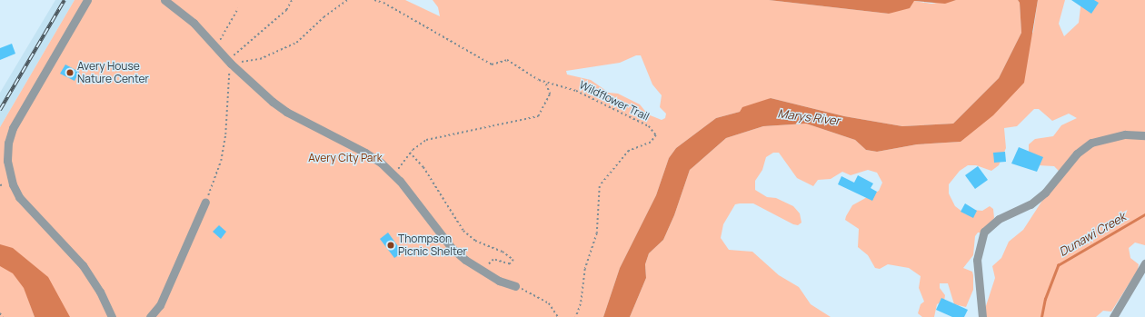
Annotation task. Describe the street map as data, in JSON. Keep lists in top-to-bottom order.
{
  "streets": {
    "path": ["Wildflower Trail"]
  },
  "water": ["Marys River", "Dunawi Creek"],
  "parks": ["Avery City Park"],
  "places": ["Avery House Nature Center", "Thompson Picnic Shelter"]
}
